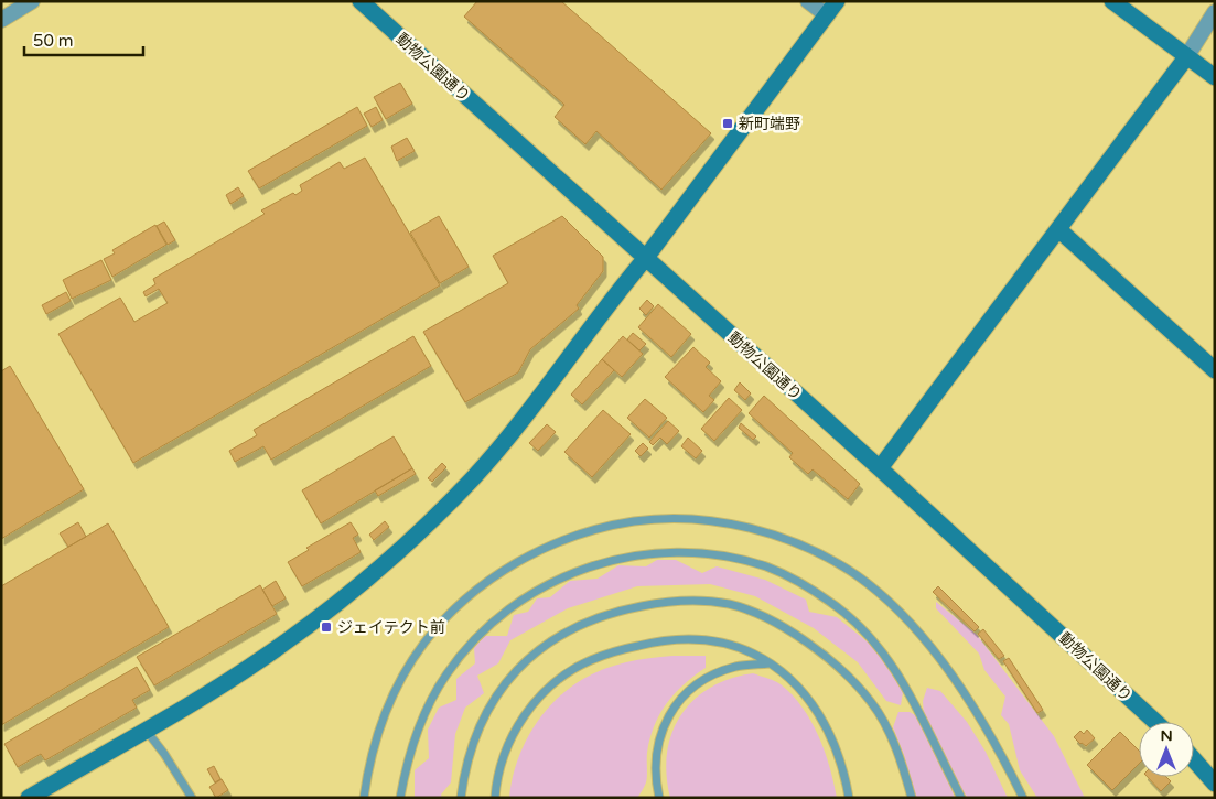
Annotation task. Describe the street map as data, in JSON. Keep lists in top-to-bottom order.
{
  "streets": {
    "street": ["動物公園通り"]
  },
  "places": {
    "transit": ["新町端野", "ジェイテクト前"]
  },
  "scale_bar": "50 m",
  "north": "top"
}
